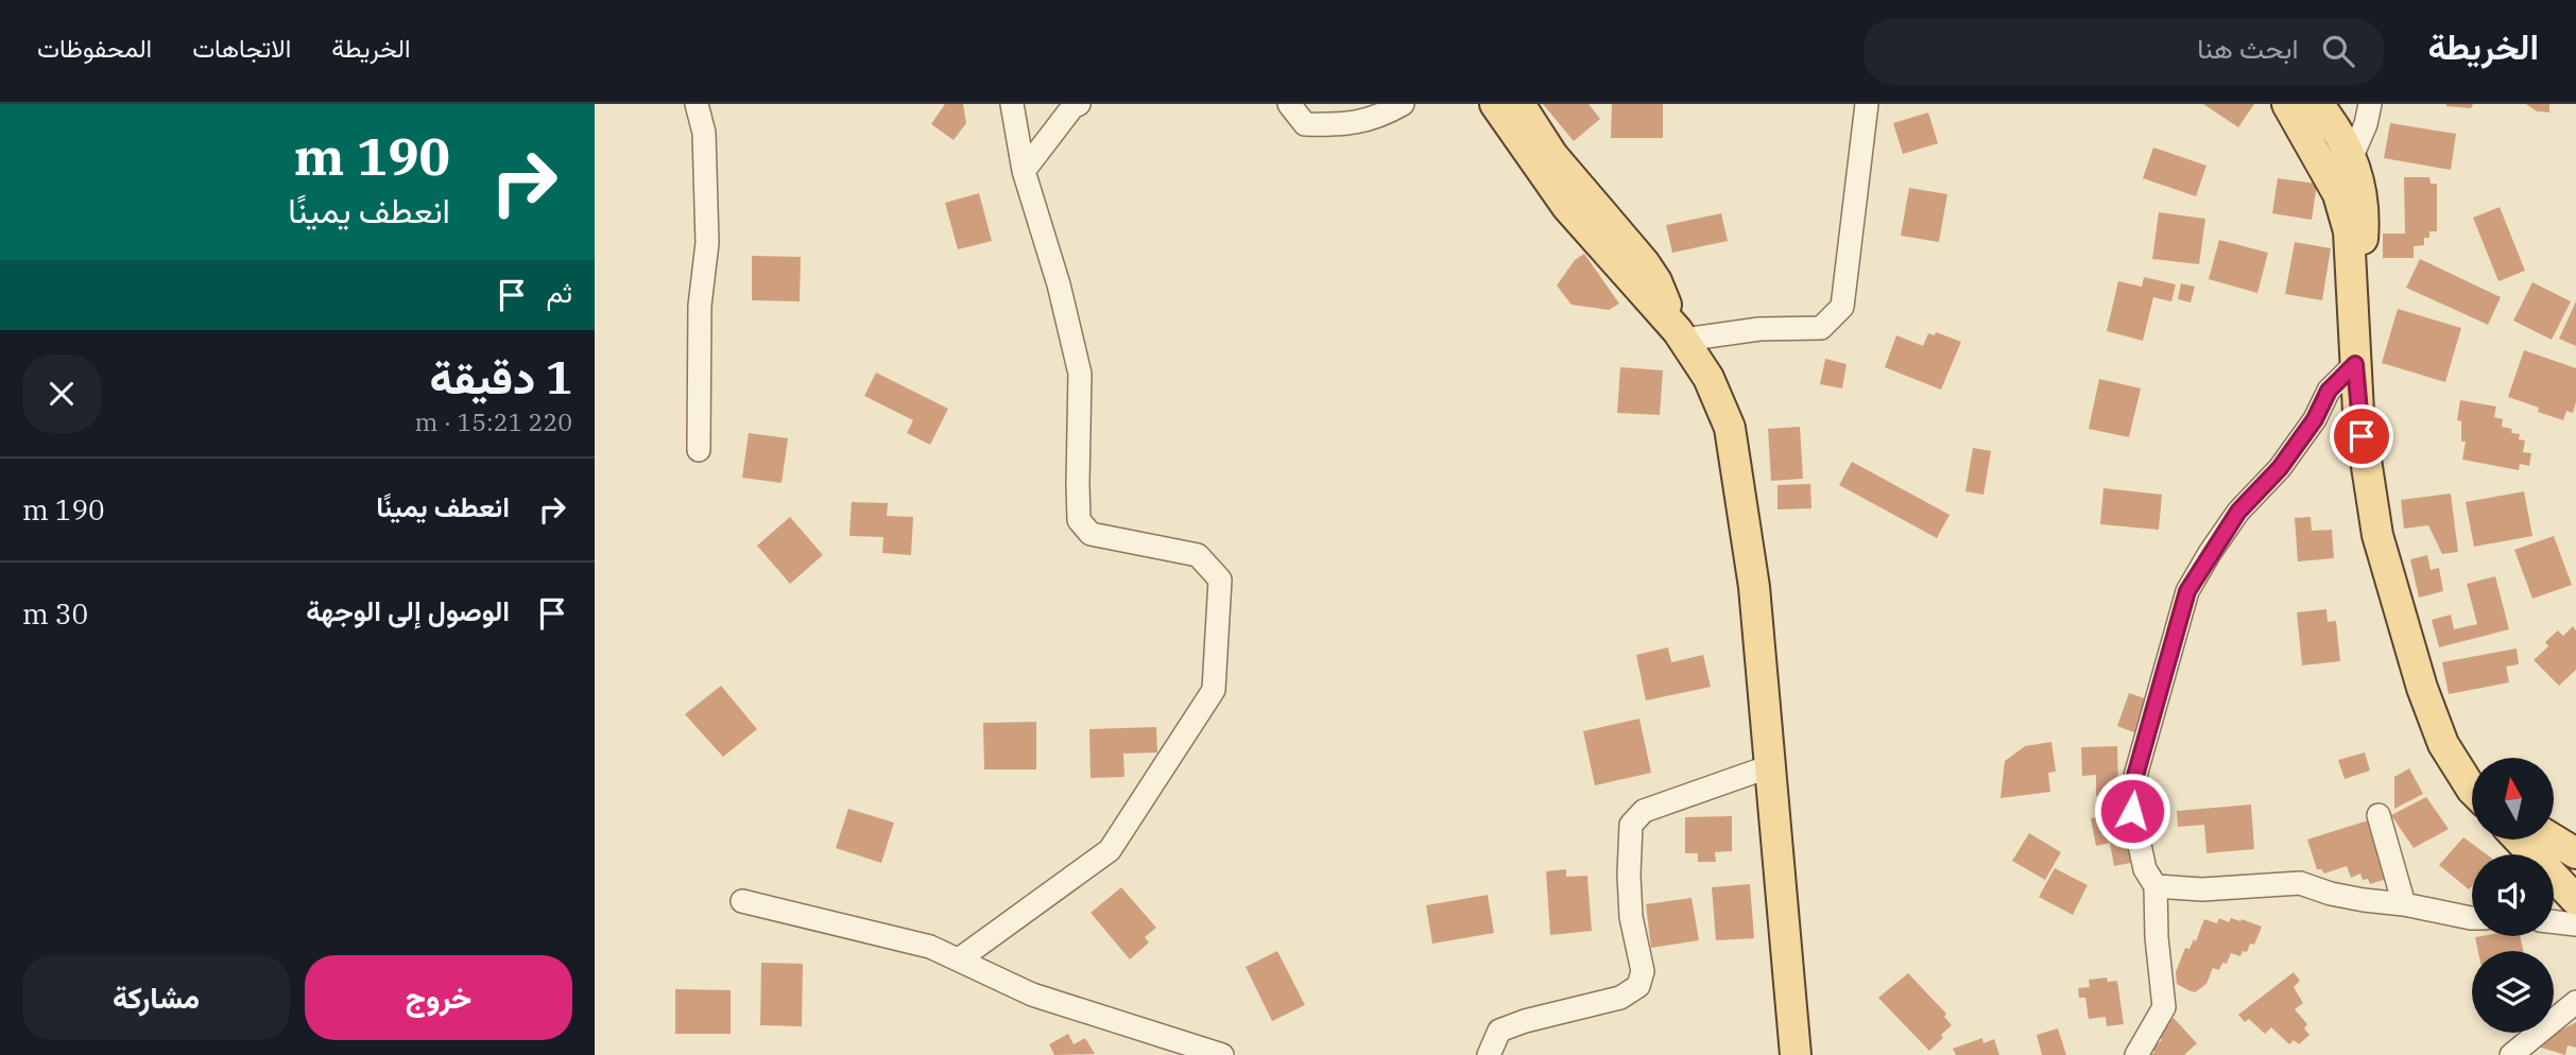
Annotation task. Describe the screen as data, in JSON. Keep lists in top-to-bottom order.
{
  "north": "top",
  "page": {
    "header": "الخريطة",
    "search": "ابحث هنا",
    "nav": ["الخريطة", "الاتجاهات", "المحفوظات"],
    "turn": ["190 m", "انعطف يمينًا"],
    "then": "ثم",
    "heading": ["1 دقيقة", "220 m · 15:21"],
    "list": [
      {
        "name": "انعطف يمينًا",
        "value": "190 m"
      },
      {
        "name": "الوصول إلى الوجهة",
        "value": "30 m"
      }
    ],
    "buttons": ["خروج", "مشاركة"]
  }
}
